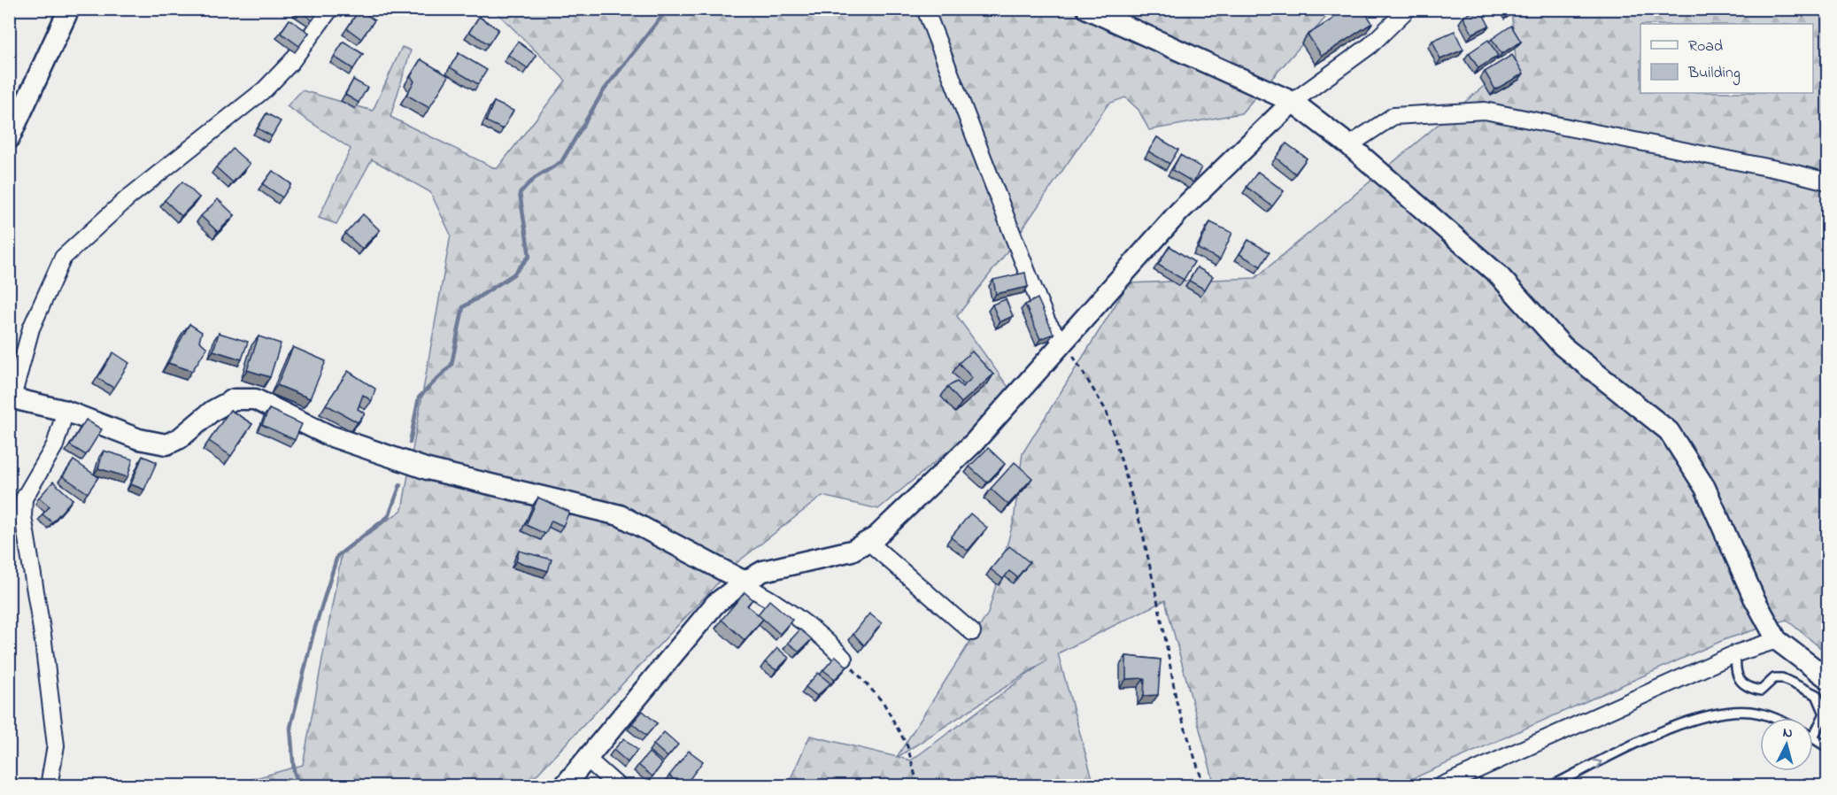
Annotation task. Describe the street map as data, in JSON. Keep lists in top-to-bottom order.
{
  "legend": ["Road", "Building"],
  "north": "top"
}
